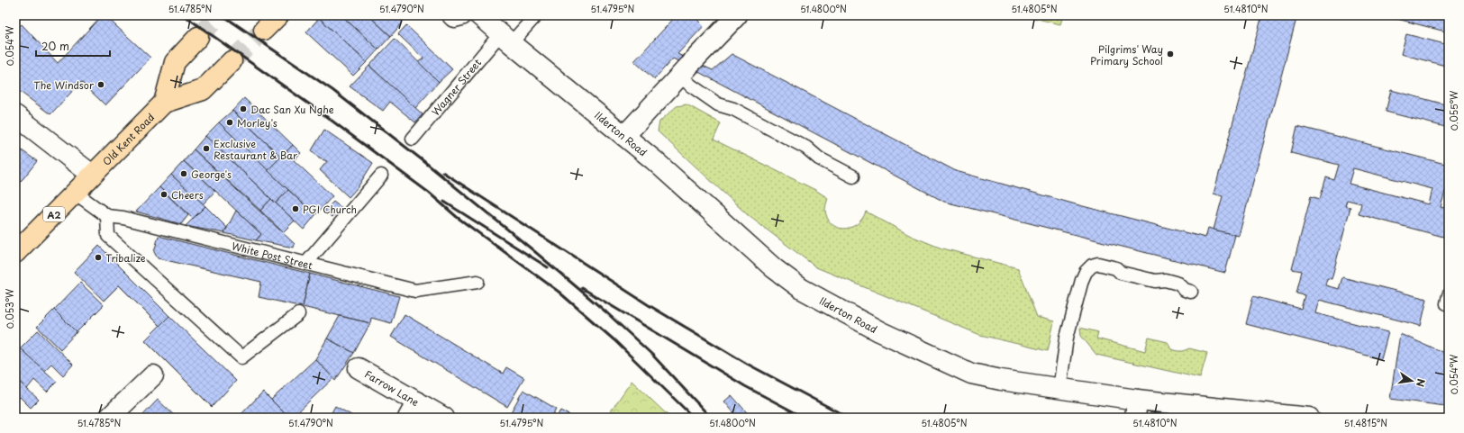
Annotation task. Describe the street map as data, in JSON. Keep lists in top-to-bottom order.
{
  "streets": {
    "highway": ["Old Kent Road", "A2"],
    "street": ["Ilderton Road", "Farrow Lane"],
    "lane": ["Wagner Street", "White Post Street"]
  },
  "crossings": [
    ["Wagner Street", "Ilderton Road"],
    ["Old Kent Road", "A2"],
    ["A2", "White Post Street"]
  ],
  "places": [
    "Pilgrims' Way Primary School",
    "The Windsor",
    "Dac San Xu Nghe",
    "Morley's",
    "Exclusive Restaurant & Bar",
    "George's",
    "Cheers",
    "PGI Church",
    "Tribalize"
  ],
  "scale_bar": "20 m",
  "north": "right",
  "coordinates": [
    "51.4785°N",
    "51.4790°N",
    "51.4795°N",
    "51.4800°N",
    "51.4805°N",
    "51.4810°N",
    "0.054°W",
    "0.055°W",
    "0.053°W",
    "51.4815°N"
  ]
}
